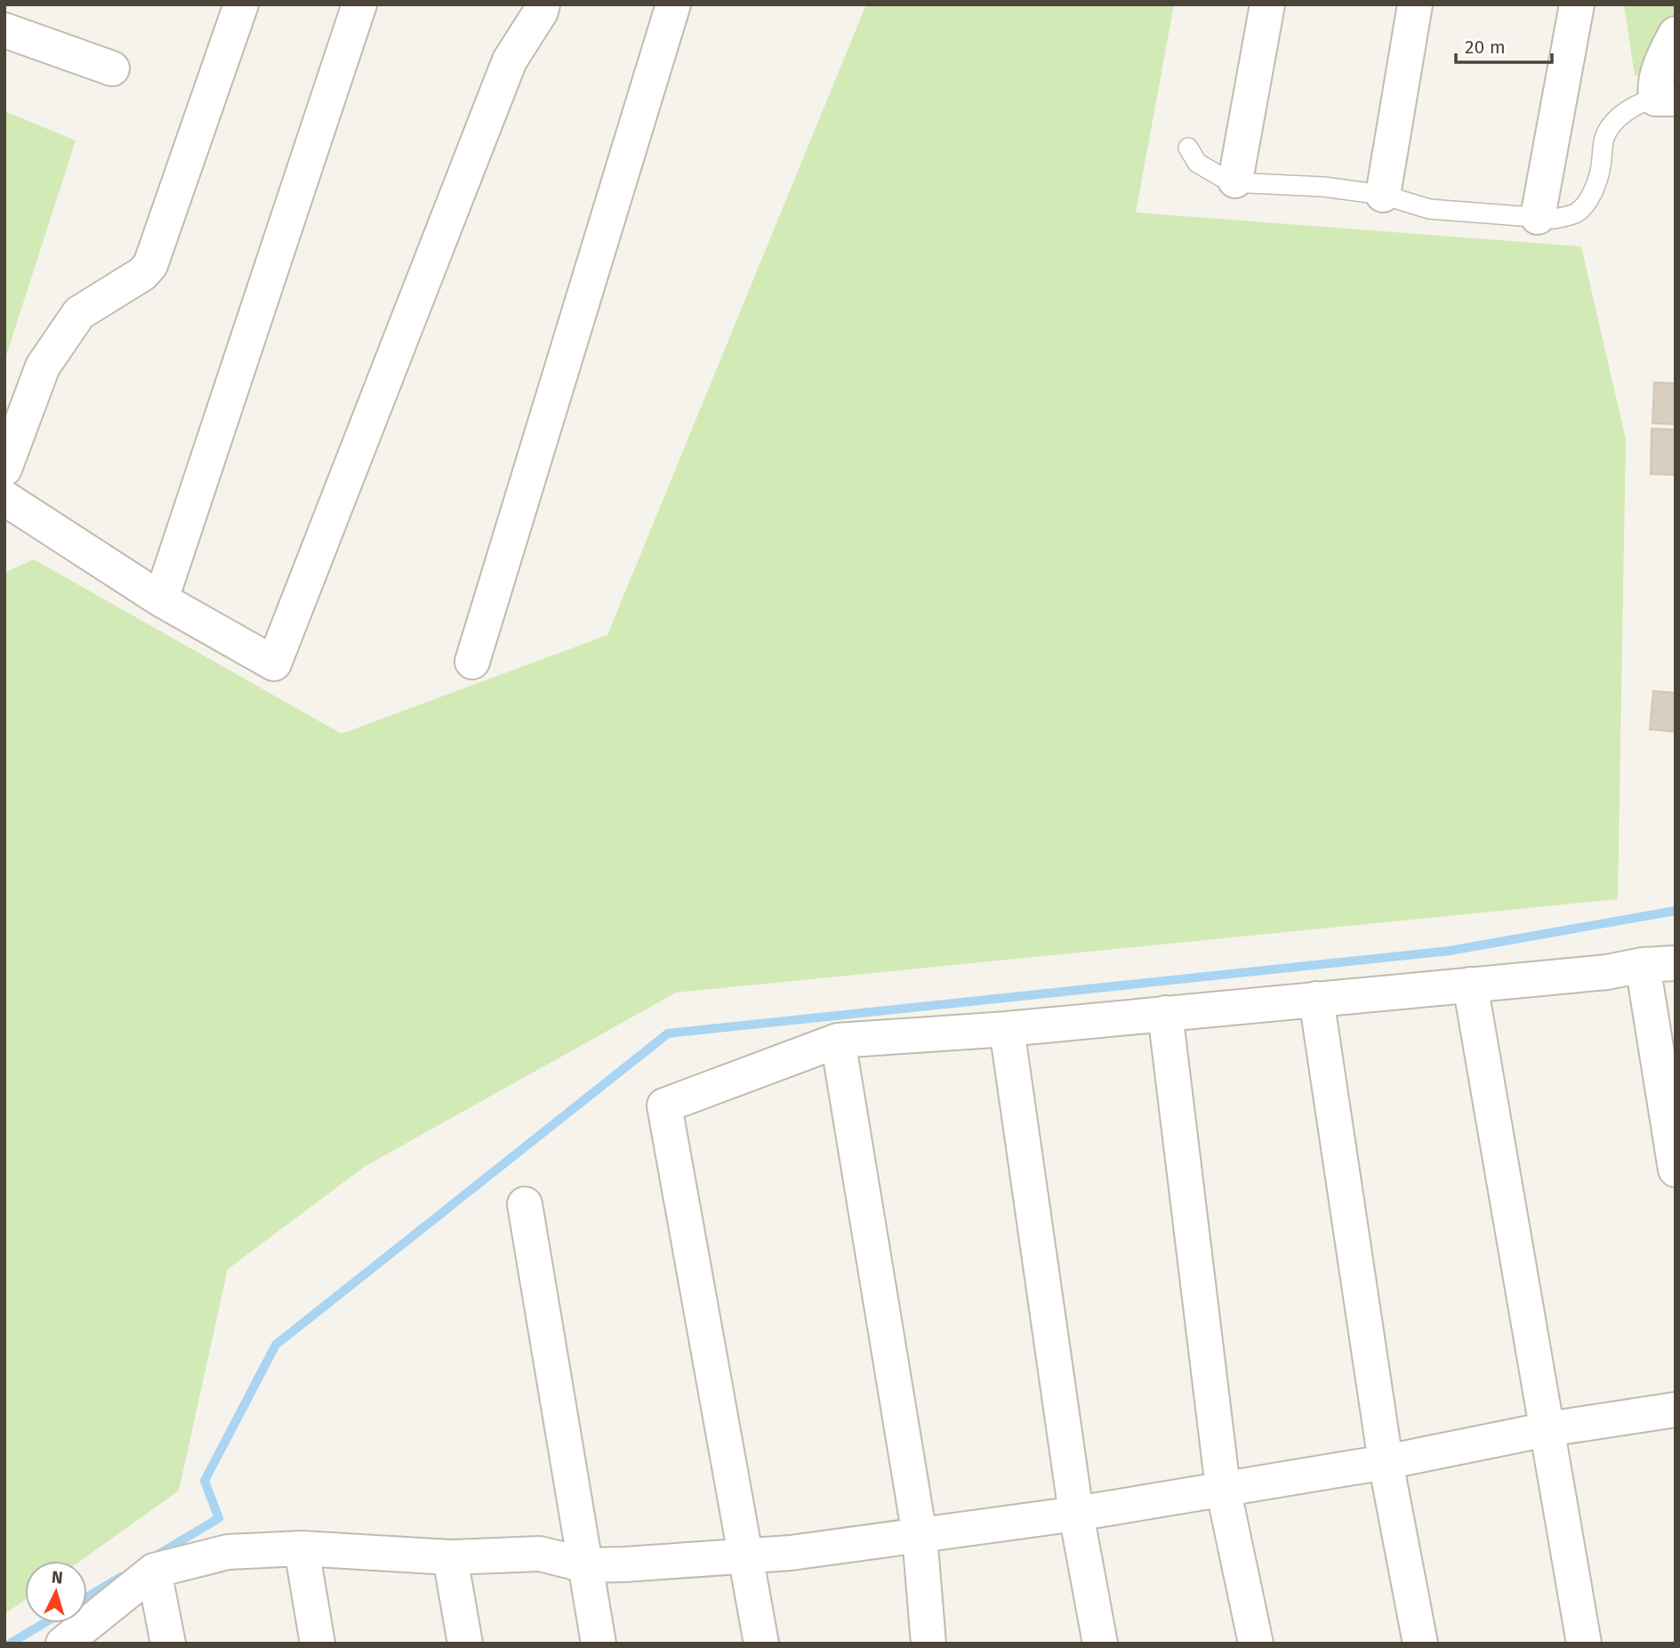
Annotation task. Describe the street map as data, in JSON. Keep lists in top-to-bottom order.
{
  "scale_bar": "20 m",
  "north": "top"
}
